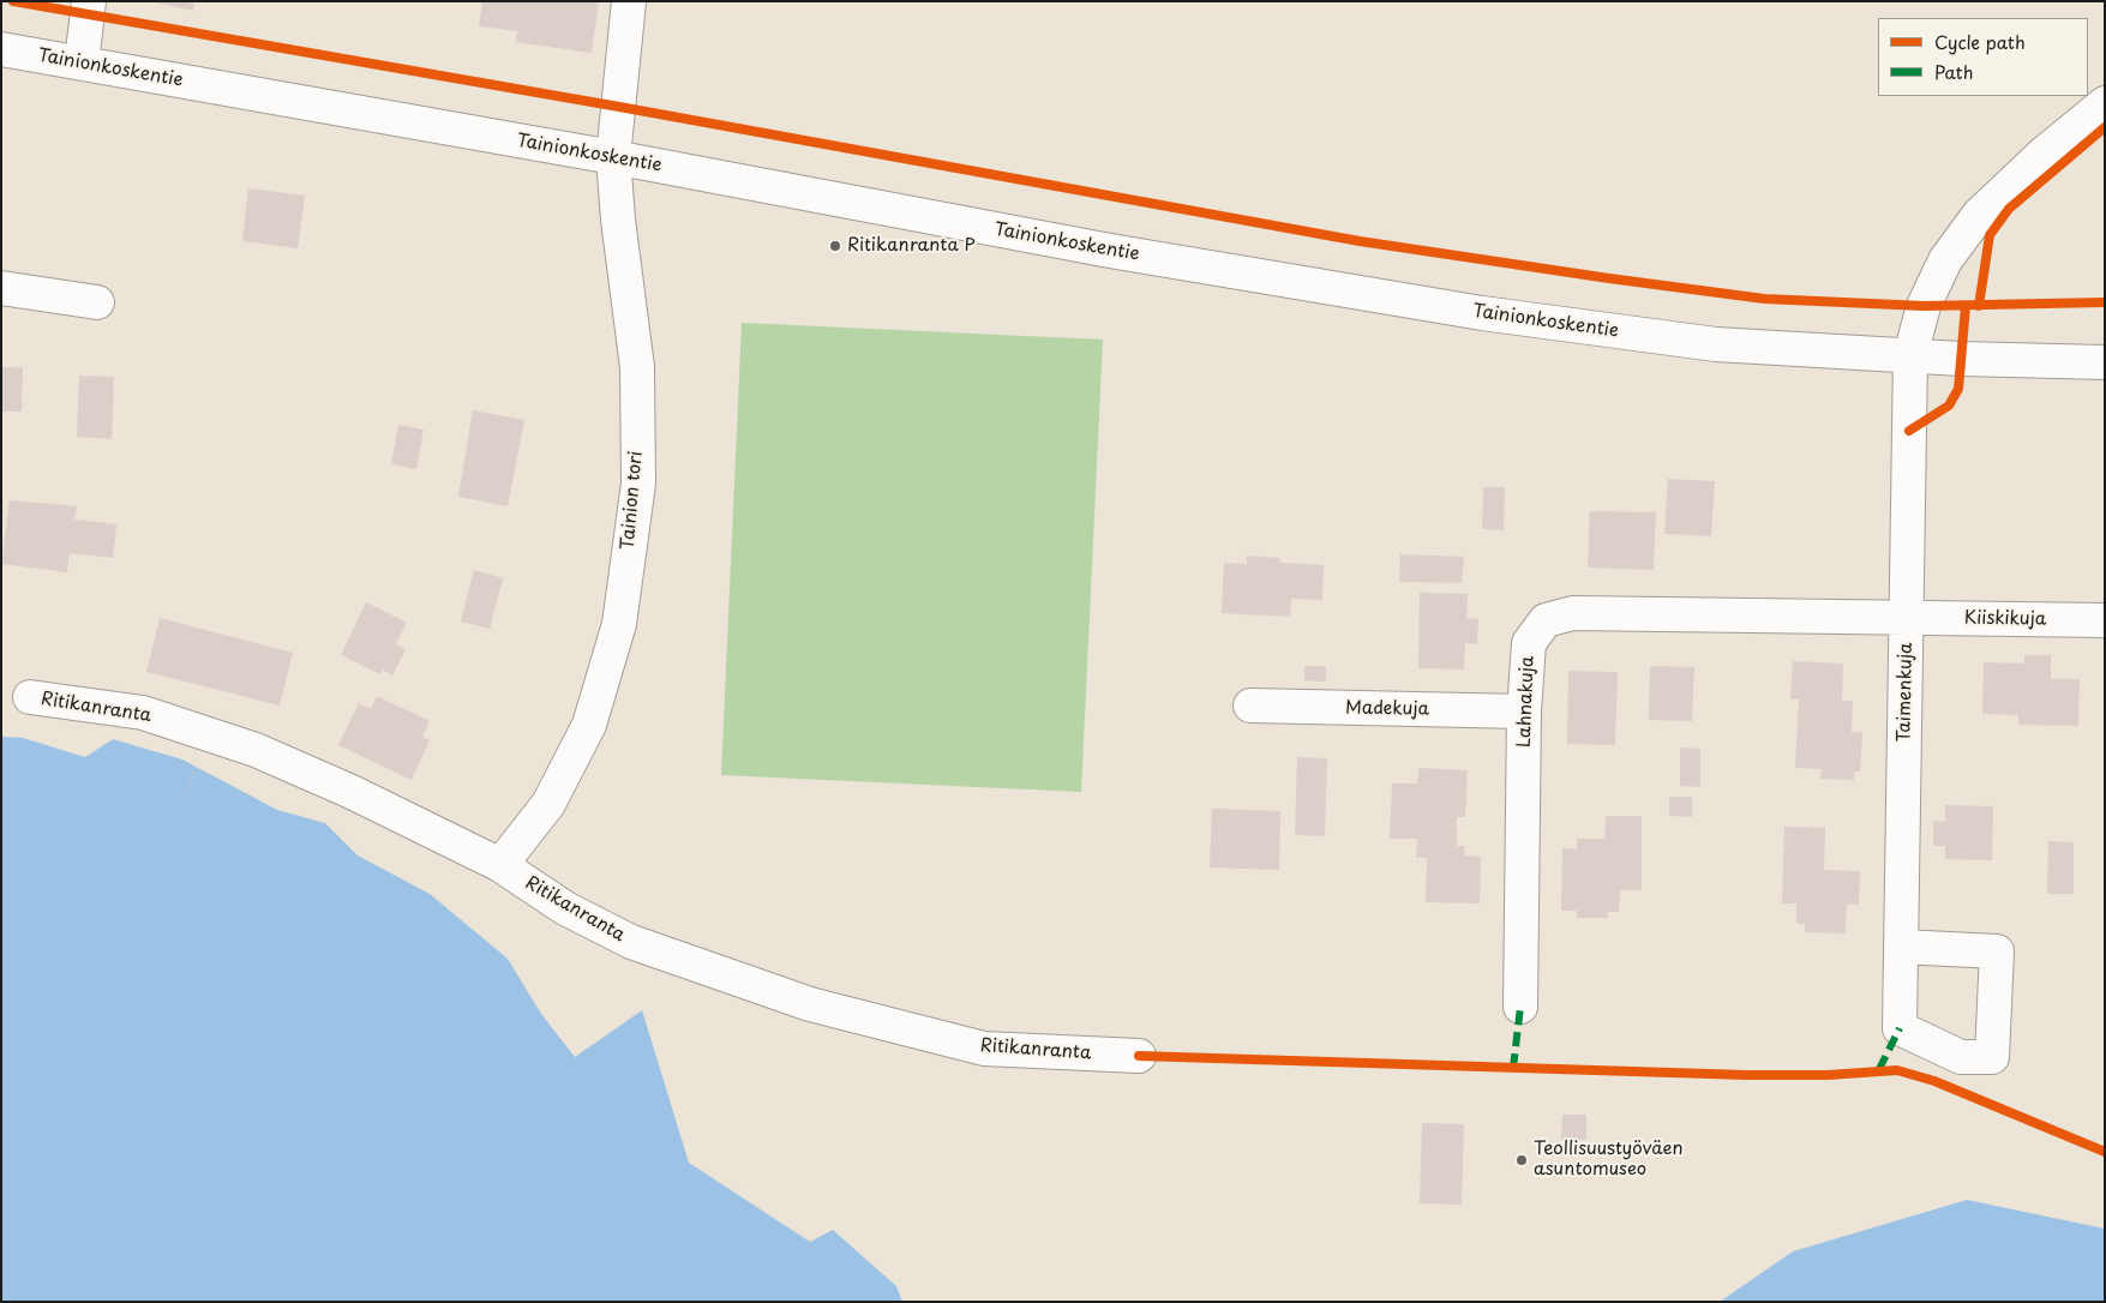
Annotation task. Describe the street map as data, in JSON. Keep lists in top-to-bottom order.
{
  "streets": {
    "street": [
      "Tainionkoskentie",
      "Tainion tori",
      "Kiiskikuja",
      "Taimenkuja",
      "Lahnakuja",
      "Ritikanranta",
      "Madekuja"
    ]
  },
  "crossings": [
    ["Tainionkoskentie", "Tainion tori"],
    ["Tainionkoskentie", "Taimenkuja"],
    ["Tainion tori", "Ritikanranta"],
    ["Kiiskikuja", "Taimenkuja"],
    ["Kiiskikuja", "Lahnakuja"],
    ["Taimenkuja", "Lahnakuja"],
    ["Lahnakuja", "Madekuja"]
  ],
  "places": ["Ritikanranta P", "Teollisuustyöväen asuntomuseo"],
  "legend": ["Cycle path", "Path"]
}
